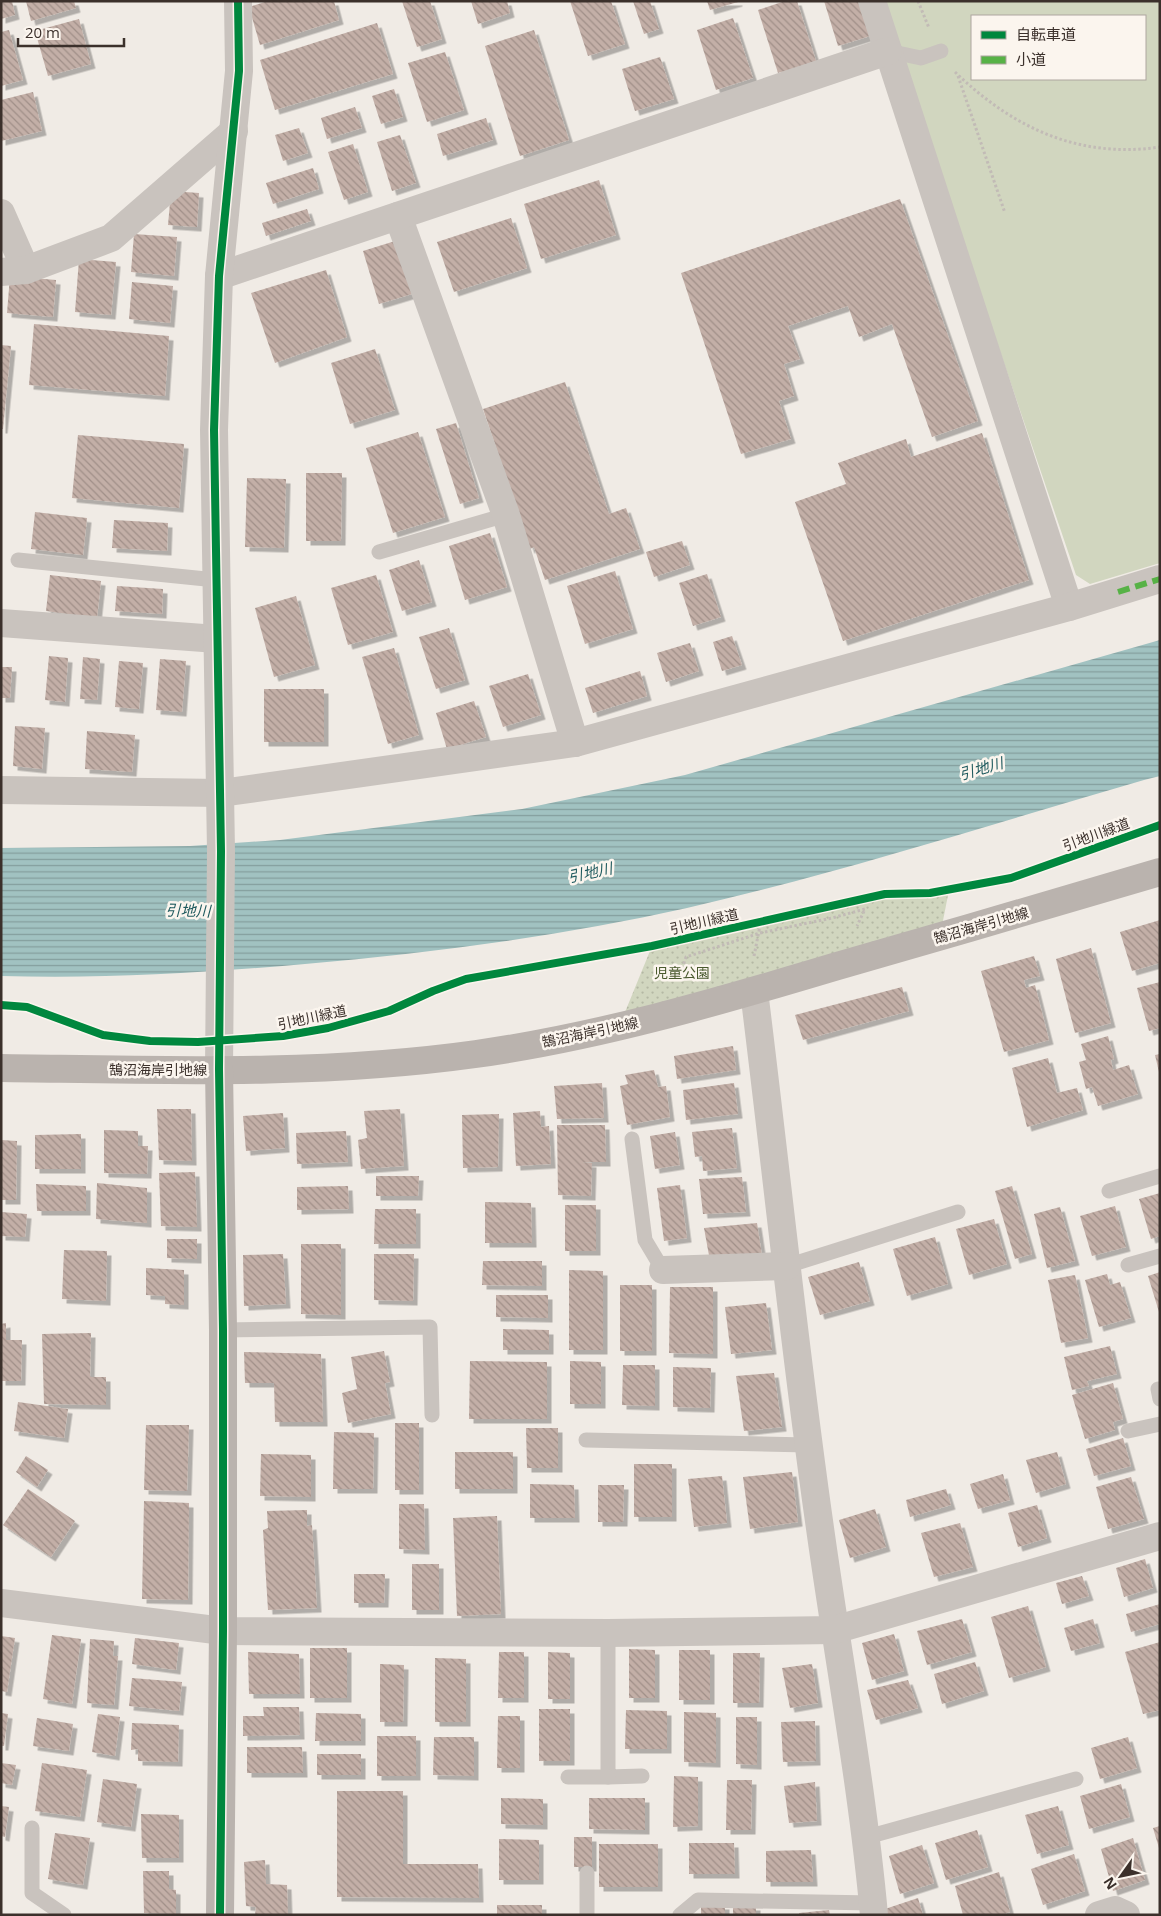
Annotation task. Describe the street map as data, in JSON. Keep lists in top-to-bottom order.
{
  "streets": {
    "street": ["鵠沼海岸引地線"],
    "cycle path": ["引地川緑道"]
  },
  "water": ["引地川"],
  "parks": ["児童公園"],
  "legend": ["自転車道", "小道"],
  "scale_bar": "20 m",
  "north": "bottom left"
}
